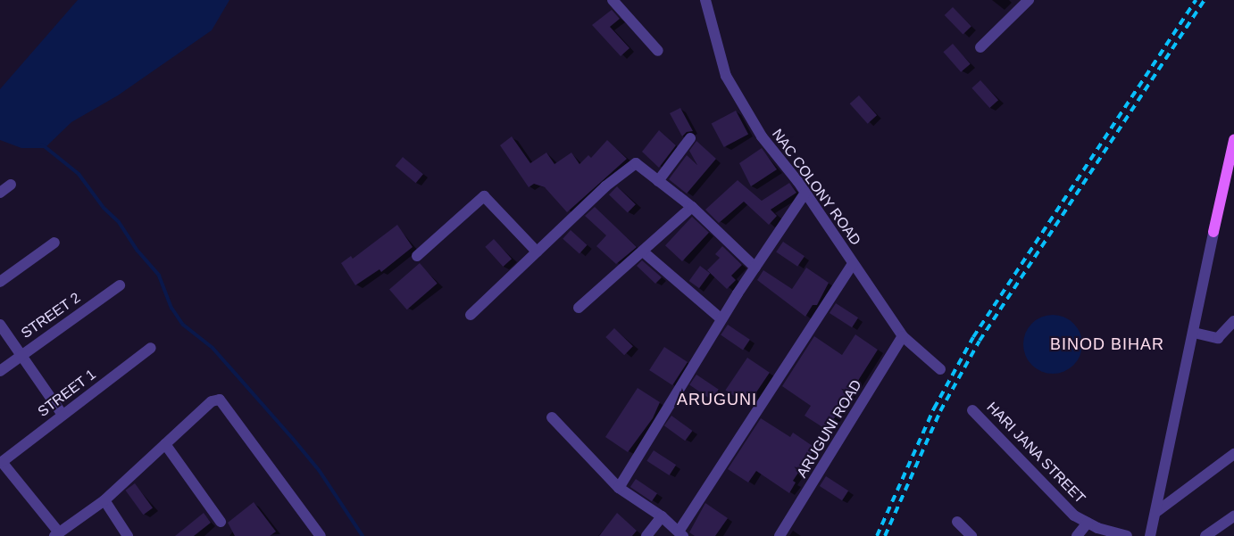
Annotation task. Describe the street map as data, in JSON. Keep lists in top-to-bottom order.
{
  "streets": {
    "street": [
      "NAC COLONY ROAD",
      "STREET 2",
      "STREET 1",
      "ARUGUNI ROAD",
      "HARI JANA STREET"
    ]
  },
  "crossings": [
    ["NAC COLONY ROAD", "ARUGUNI ROAD"]
  ],
  "districts": ["BINOD BIHAR", "ARUGUNI"]
}
